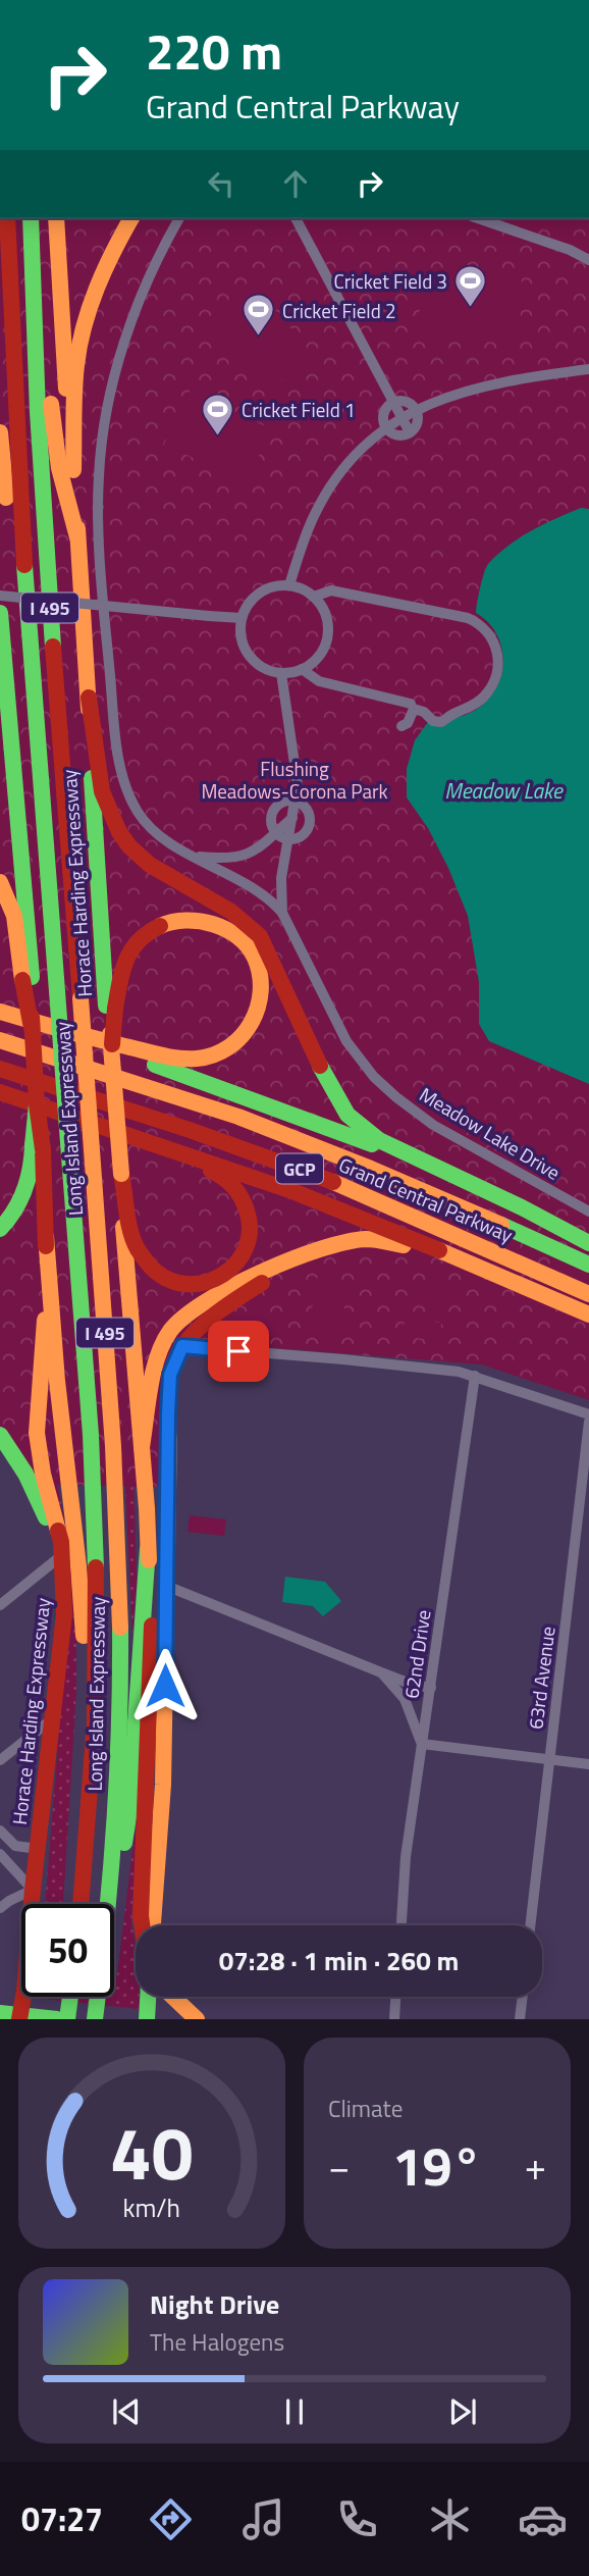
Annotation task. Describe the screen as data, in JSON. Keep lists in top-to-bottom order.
{
  "streets": {
    "main road": [
      "I 495",
      "Horace Harding Expressway",
      "Long Island Expressway",
      "GCP",
      "Grand Central Parkway"
    ],
    "street": ["Meadow Lake Drive", "62nd Drive", "63rd Avenue"]
  },
  "water": ["Meadow Lake"],
  "parks": ["Flushing Meadows-Corona Park"],
  "places": {
    "sports": ["Cricket Field 3", "Cricket Field 2", "Cricket Field 1"]
  },
  "page": {
    "turn": ["220 m", "Grand Central Parkway"],
    "limit": "50",
    "trip": "07:28 · 1 min · 260 m",
    "tile": "Climate",
    "heat": ["−", "19°", "+"],
    "song": ["Night Drive", "The Halogens"],
    "tabs": "07:27",
    "gauge": ["40", "km/h"]
  }
}
